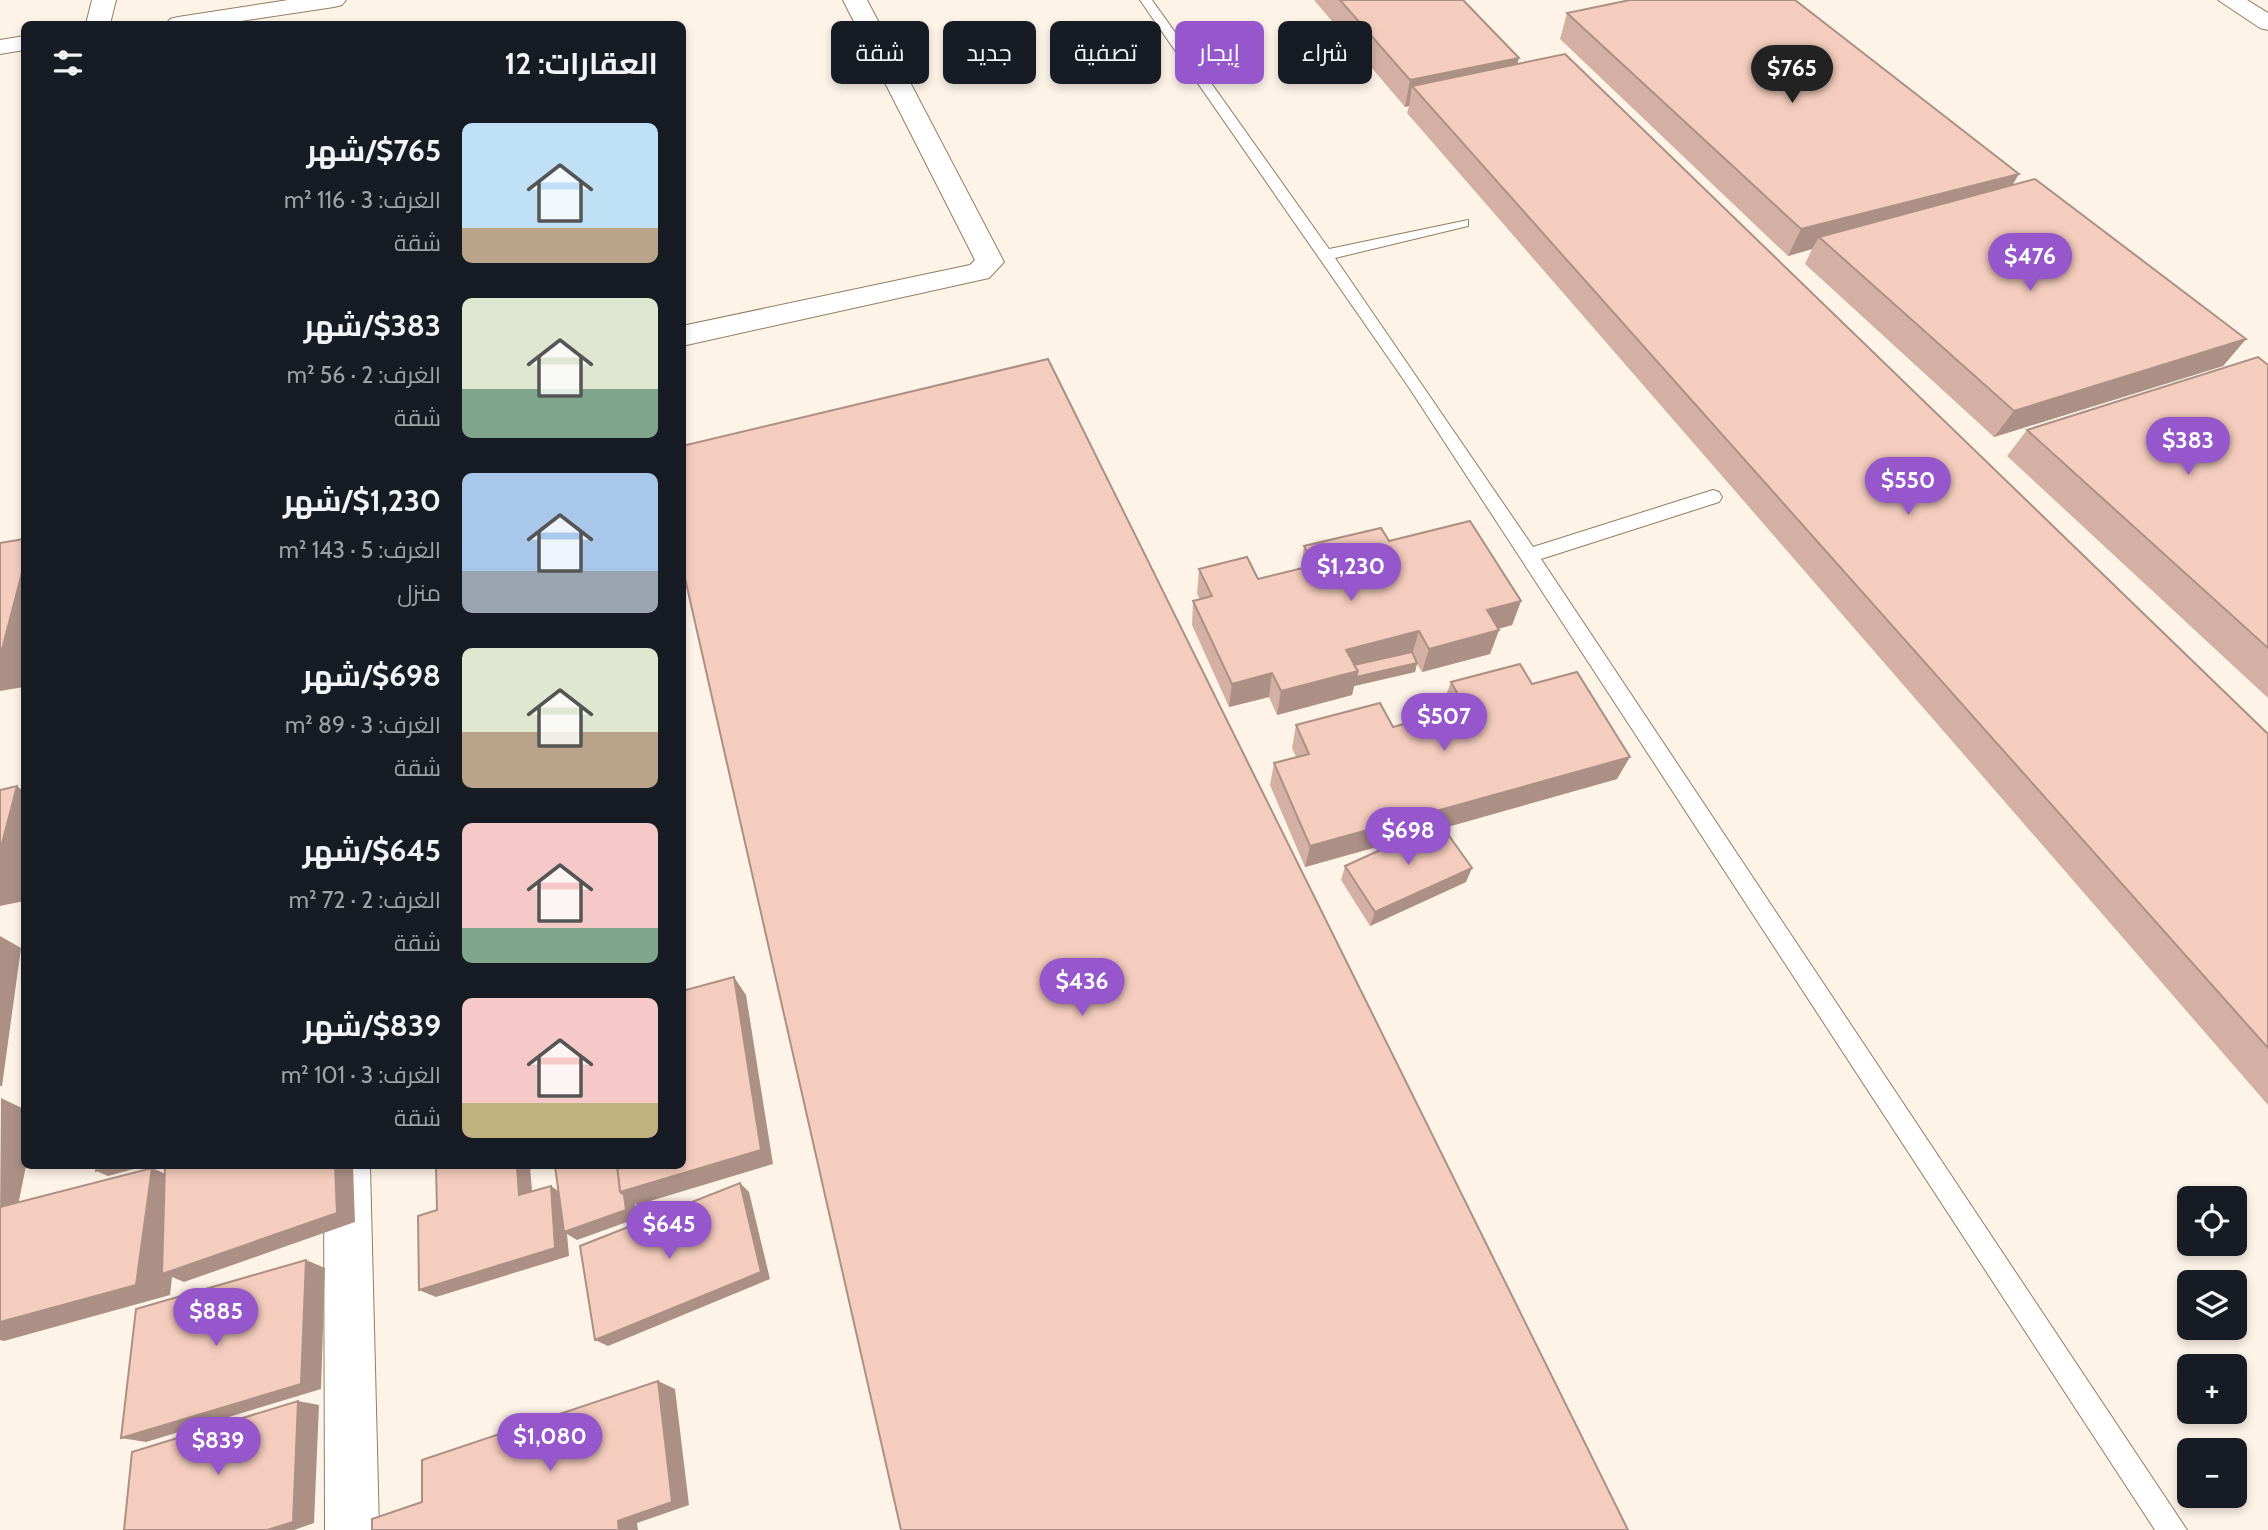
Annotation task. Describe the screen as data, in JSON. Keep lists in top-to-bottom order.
{
  "page": {
    "chip": [
      "شراء",
      "إيجار",
      "تصفية",
      "جديد",
      "شقة"
    ],
    "heading": "العقارات: 12",
    "price": [
      "$765",
      "$476",
      "$383",
      "$550",
      "$1,230",
      "$507",
      "$698",
      "$436",
      "$645",
      "$885",
      "$1,080",
      "$839"
    ],
    "list": [
      {
        "name": "$765/شهر",
        "note": "الغرف: 3 · 116 m² · شقة"
      },
      {
        "name": "$383/شهر",
        "note": "الغرف: 2 · 56 m² · شقة"
      },
      {
        "name": "$1,230/شهر",
        "note": "الغرف: 5 · 143 m² · منزل"
      },
      {
        "name": "$698/شهر",
        "note": "الغرف: 3 · 89 m² · شقة"
      },
      {
        "name": "$645/شهر",
        "note": "الغرف: 2 · 72 m² · شقة"
      },
      {
        "name": "$839/شهر",
        "note": "الغرف: 3 · 101 m² · شقة"
      }
    ],
    "map_buttons": ["+", "−"]
  }
}
